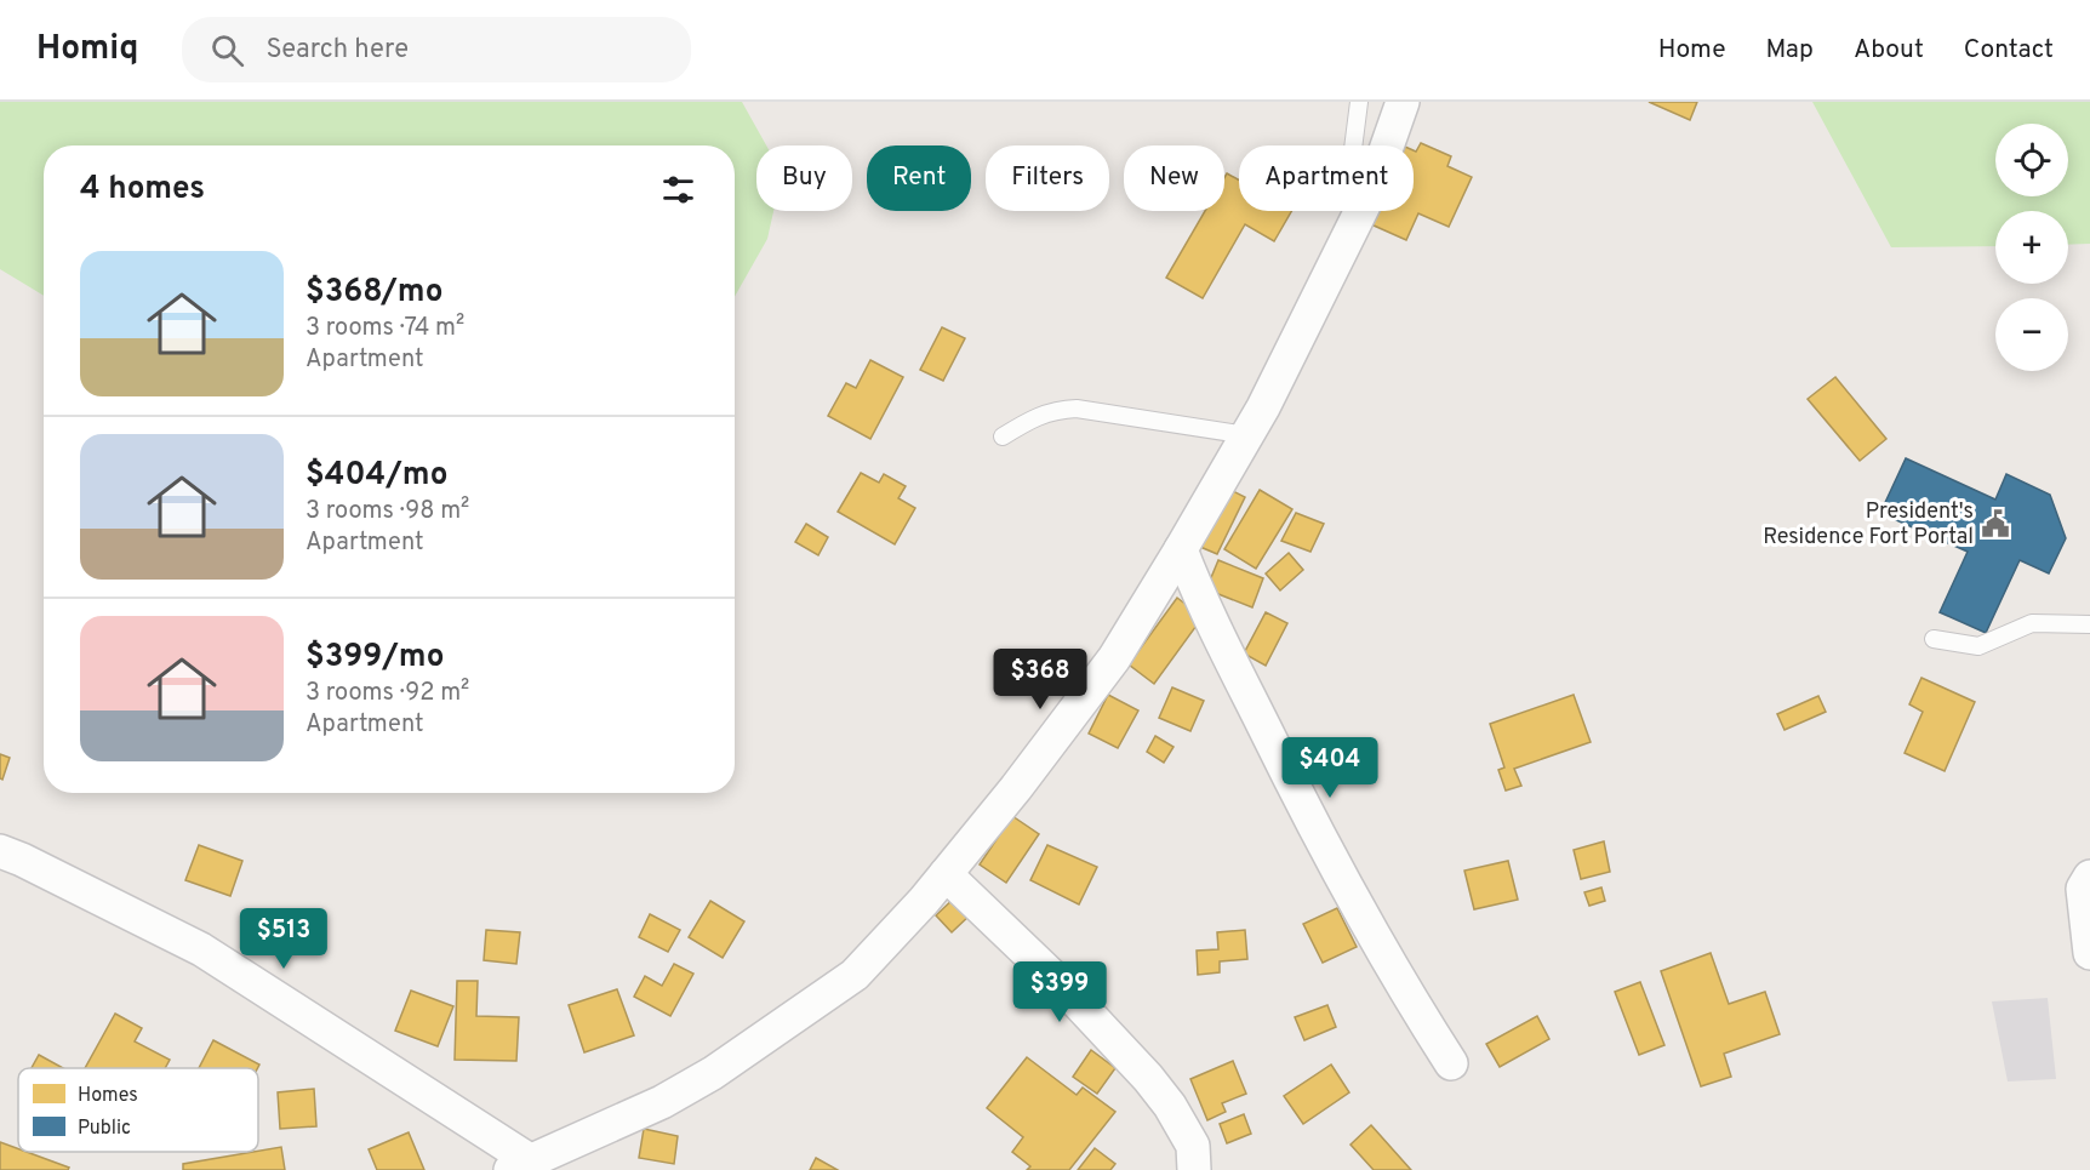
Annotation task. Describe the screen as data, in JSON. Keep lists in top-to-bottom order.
{
  "places": {
    "public building": ["President's Residence Fort Portal"]
  },
  "legend": ["Homes", "Public"],
  "page": {
    "header": "Homiq",
    "search": "Search here",
    "nav": [
      "Home",
      "Map",
      "About",
      "Contact"
    ],
    "map_buttons": ["+", "−"],
    "chip": [
      "Buy",
      "Rent",
      "Filters",
      "New",
      "Apartment"
    ],
    "heading": "4 homes",
    "list": [
      {
        "name": "$368/mo",
        "note": "3 rooms · 74 m² · Apartment"
      },
      {
        "name": "$404/mo",
        "note": "3 rooms · 98 m² · Apartment"
      },
      {
        "name": "$399/mo",
        "note": "3 rooms · 92 m² · Apartment"
      }
    ],
    "price": [
      "$368",
      "$404",
      "$513",
      "$399"
    ]
  }
}
